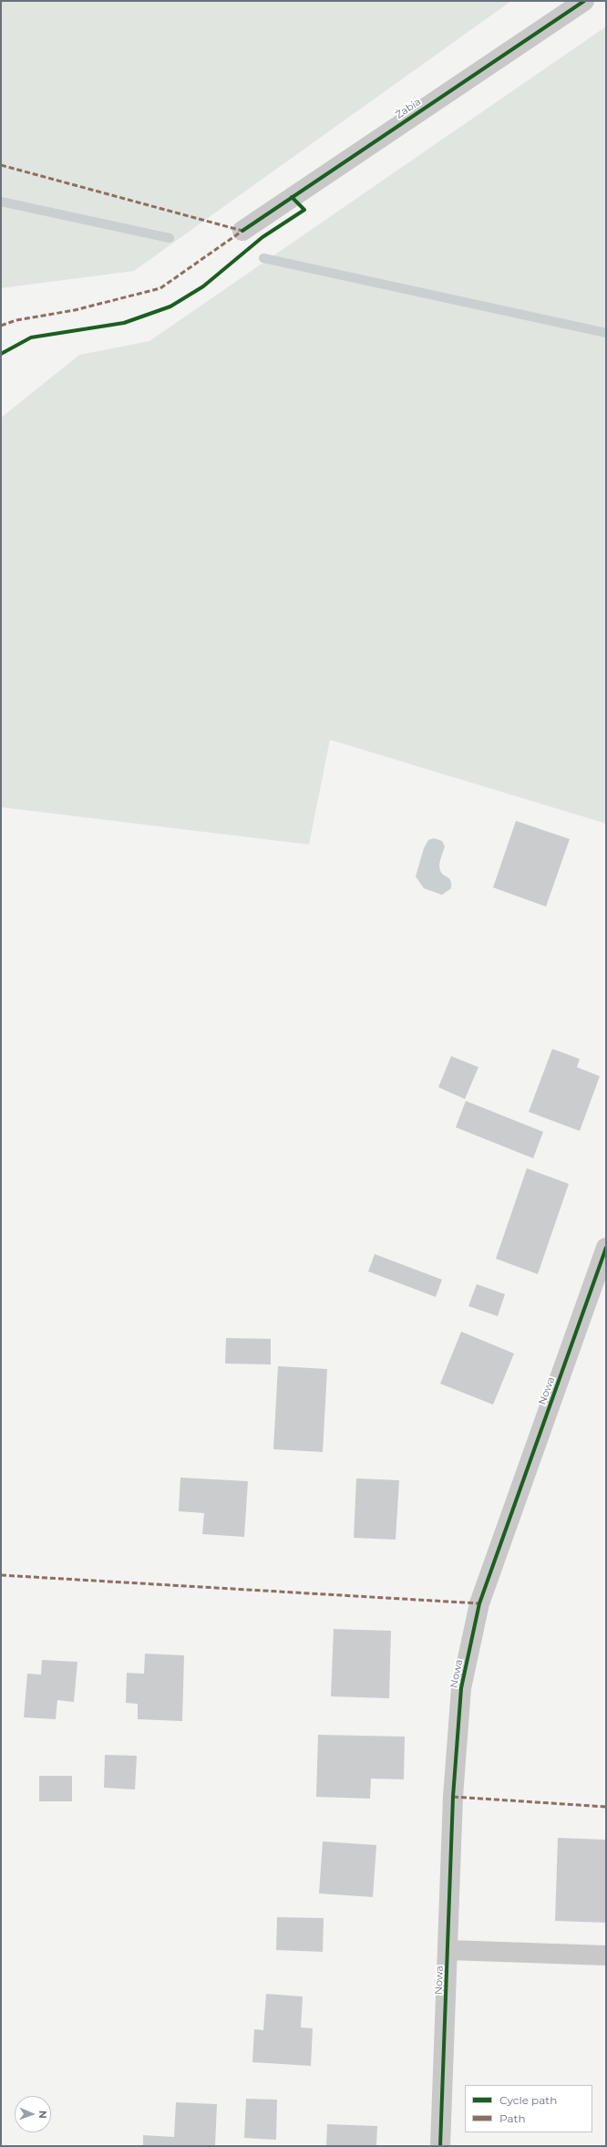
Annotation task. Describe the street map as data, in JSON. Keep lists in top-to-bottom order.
{
  "streets": {
    "street": ["Żabia", "Nowa"]
  },
  "legend": ["Cycle path", "Path"],
  "north": "right"
}
